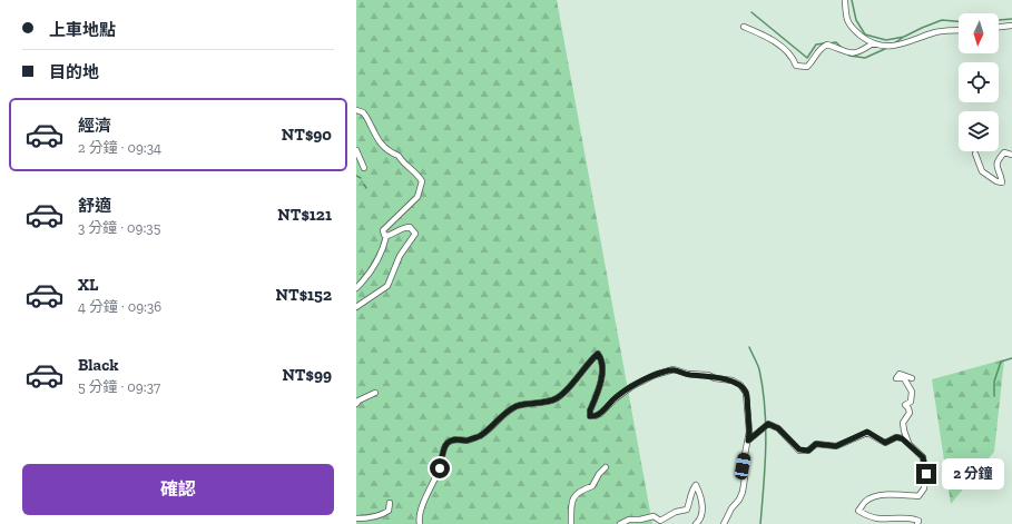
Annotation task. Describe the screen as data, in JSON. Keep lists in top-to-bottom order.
{
  "north": "bottom",
  "page": {
    "banner": ["上車地點", "目的地"],
    "list": [
      {
        "name": "經濟",
        "note": "2 分鐘 · 09:34",
        "value": "NT$90"
      },
      {
        "name": "舒適",
        "note": "3 分鐘 · 09:35",
        "value": "NT$121"
      },
      {
        "name": "XL",
        "note": "4 分鐘 · 09:36",
        "value": "NT$152"
      },
      {
        "name": "Black",
        "note": "5 分鐘 · 09:37",
        "value": "NT$99"
      }
    ],
    "buttons": "確認",
    "bubble": "2 分鐘"
  }
}
